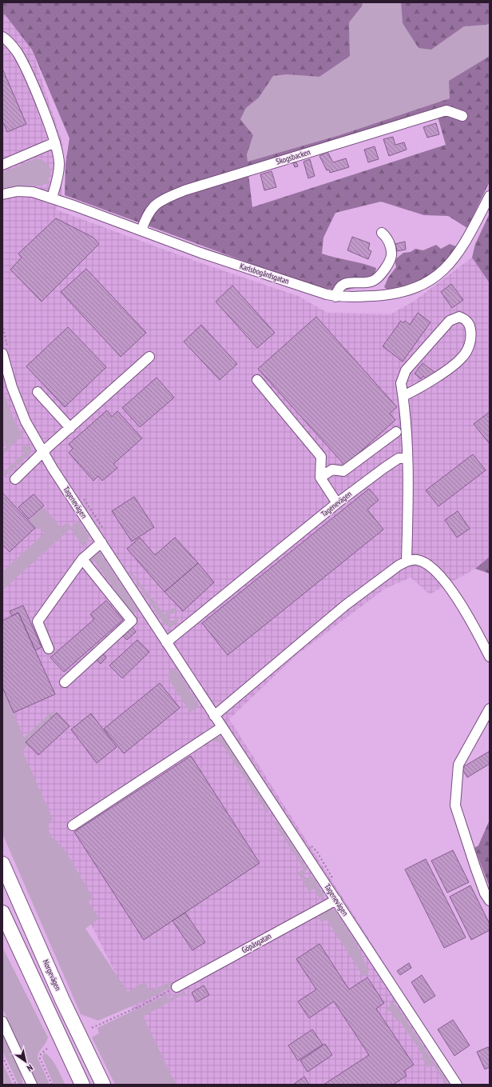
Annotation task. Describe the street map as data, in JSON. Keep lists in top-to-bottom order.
{
  "streets": {
    "highway": ["Norgevägen"],
    "street": [
      "Skogsbacken",
      "Karlsbogårdsgatan",
      "Tagenevägen",
      "Göpåsgatan"
    ]
  },
  "crossings": [
    ["Skogsbacken", "Karlsbogårdsgatan"],
    ["Tagenevägen", "Göpåsgatan"]
  ],
  "north": "bottom right"
}
